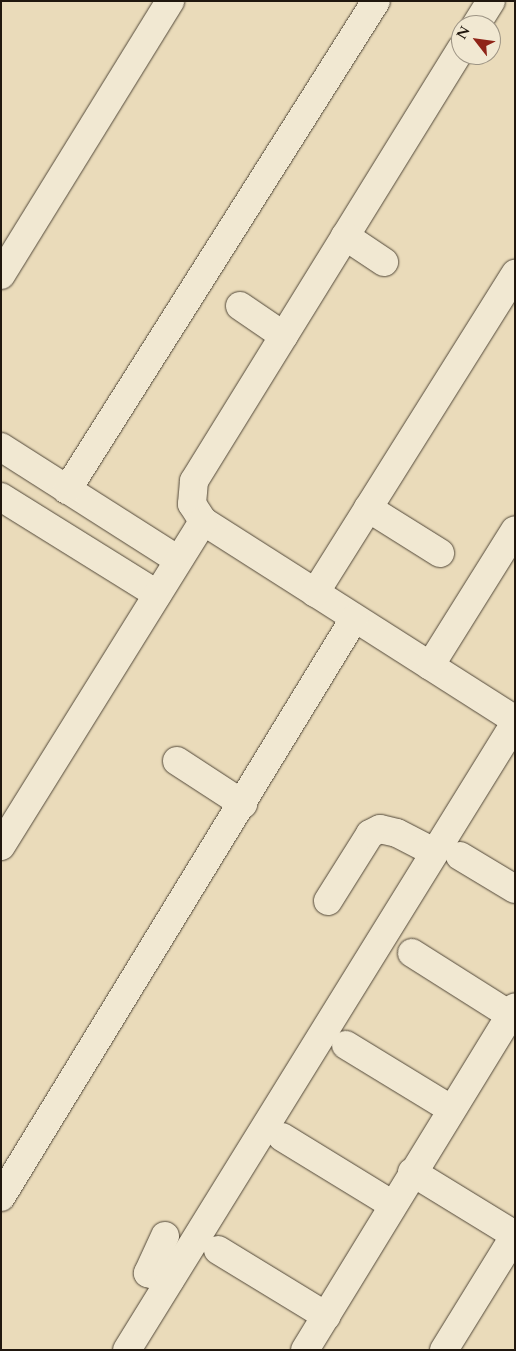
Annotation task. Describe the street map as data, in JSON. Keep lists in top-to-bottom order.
{
  "north": "top left"
}
